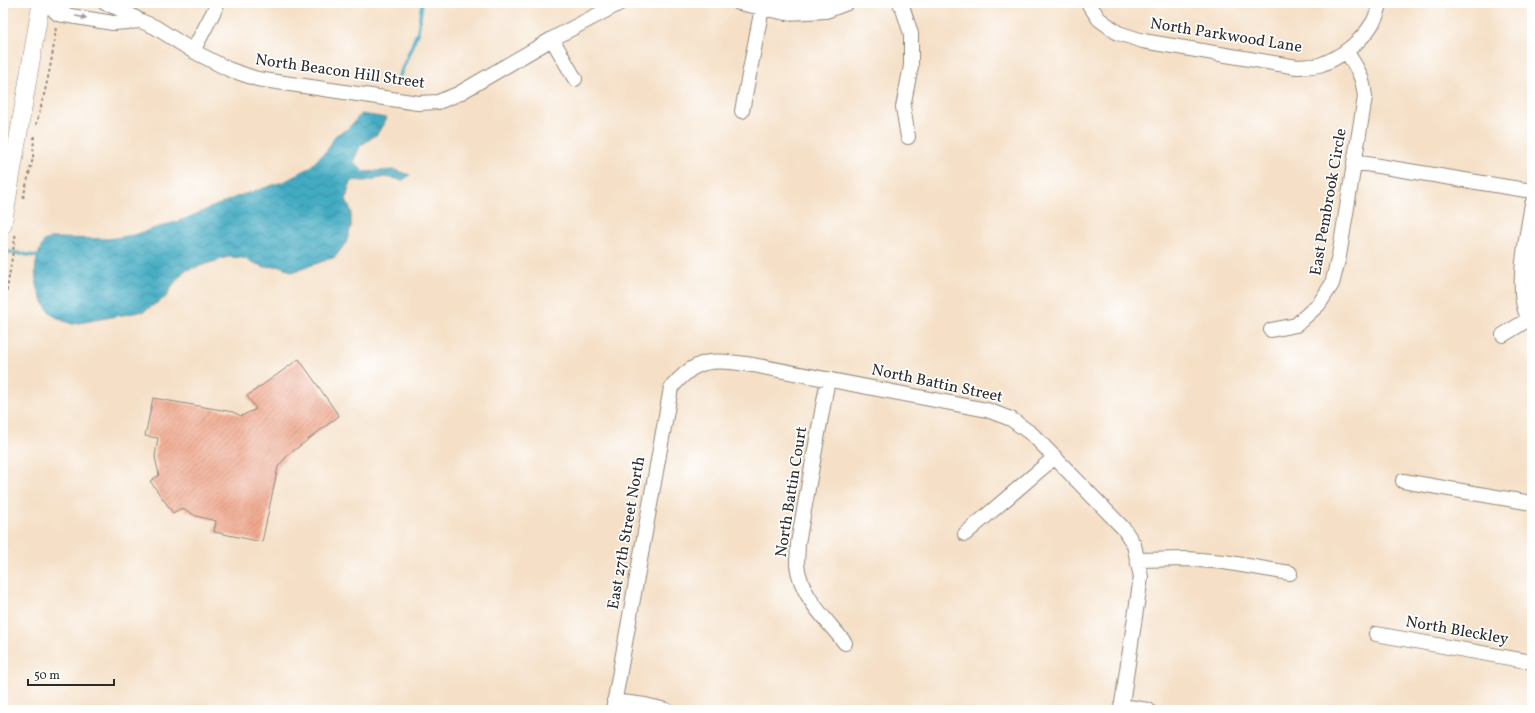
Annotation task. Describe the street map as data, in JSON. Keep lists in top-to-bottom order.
{
  "streets": {
    "street": [
      "North Parkwood Lane",
      "North Beacon Hill Street",
      "East Pembrook Circle",
      "North Battin Street",
      "North Battin Court",
      "East 27th Street North",
      "North Bleckley"
    ]
  },
  "crossings": [
    ["North Parkwood Lane", "East Pembrook Circle"],
    ["North Battin Street", "North Battin Court"],
    ["North Battin Street", "East 27th Street North"]
  ],
  "scale_bar": "50 m"
}
